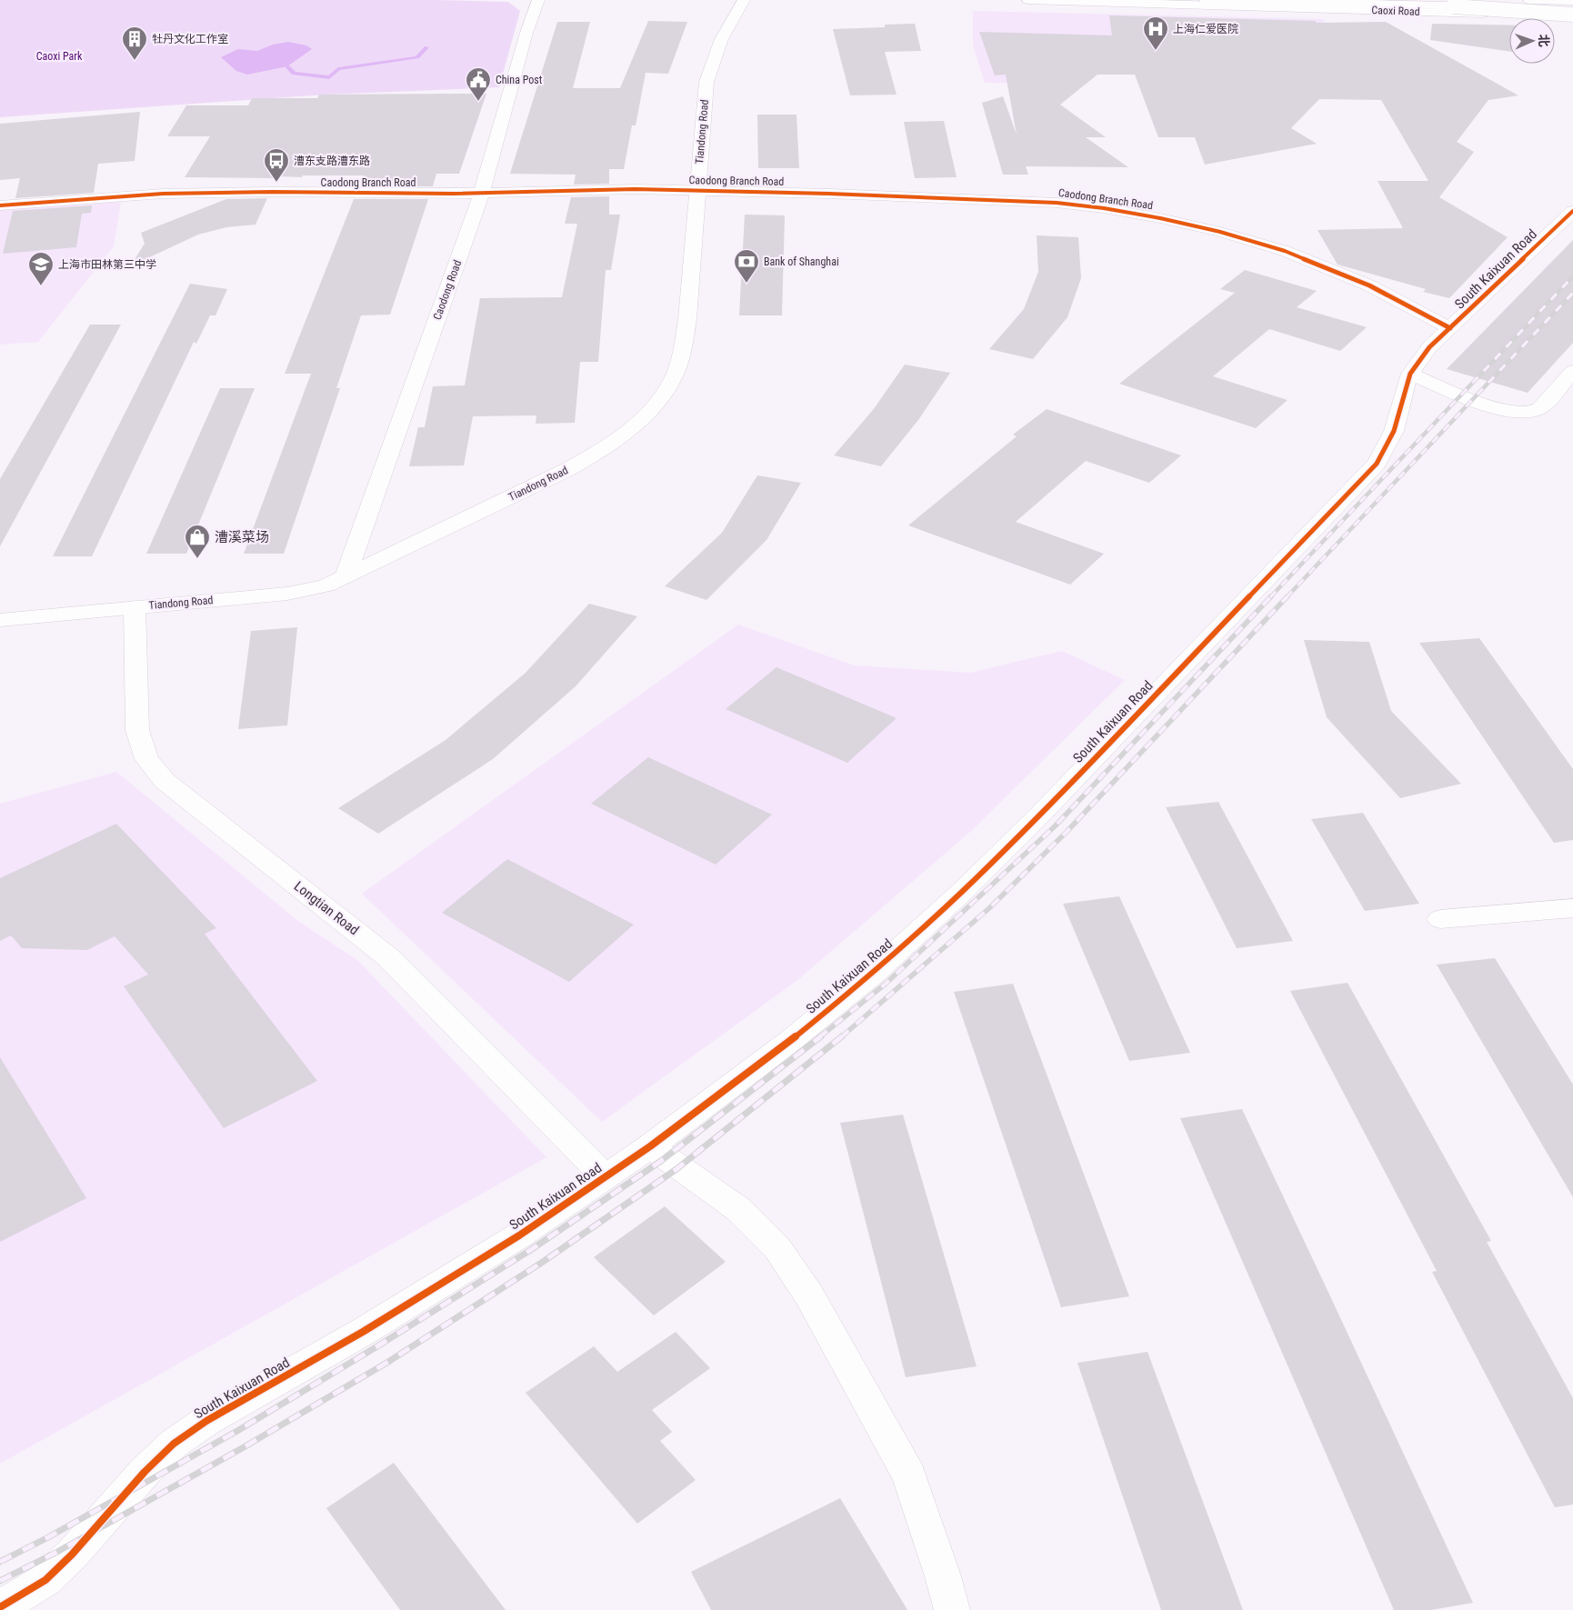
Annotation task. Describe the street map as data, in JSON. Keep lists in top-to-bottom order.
{
  "streets": {
    "main road": [
      "Caoxi Road",
      "Tiandong Road",
      "Caodong Branch Road",
      "South Kaixuan Road",
      "Caodong Road",
      "Longtian Road"
    ]
  },
  "crossings": [
    ["Tiandong Road", "Caodong Branch Road"],
    ["Tiandong Road", "Caodong Road"],
    ["Tiandong Road", "Longtian Road"],
    ["Caodong Branch Road", "South Kaixuan Road"],
    ["Caodong Branch Road", "Caodong Road"],
    ["South Kaixuan Road", "Longtian Road"]
  ],
  "parks": ["Caoxi Park"],
  "places": {
    "hospital": ["上海仁爱医院"],
    "building": ["牡丹文化工作室"],
    "public building": ["China Post"],
    "bus stop": ["漕东支路漕东路"],
    "bank": ["Bank of Shanghai"],
    "school or university": ["上海市田林第三中学"],
    "shop": ["漕溪菜场"]
  },
  "north": "right"
}
